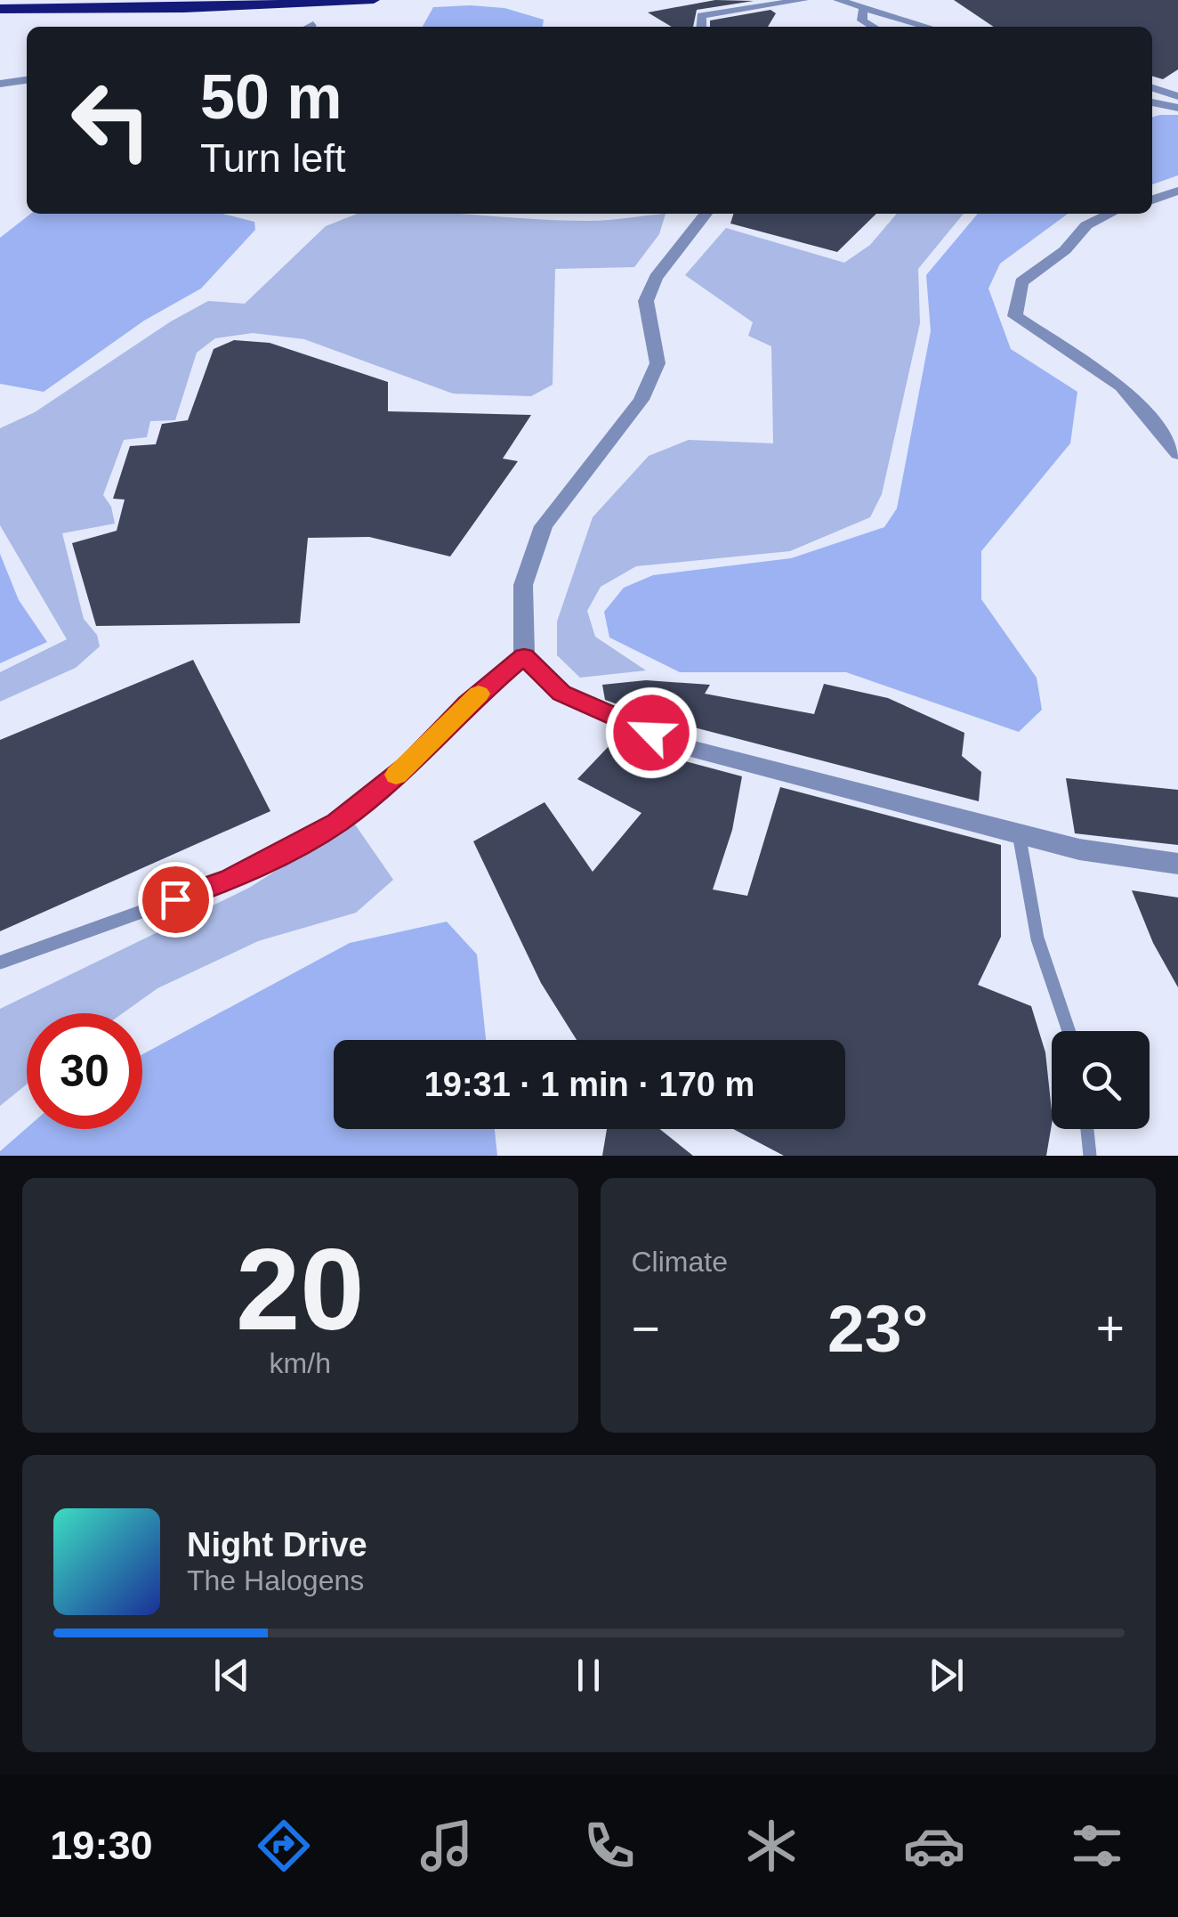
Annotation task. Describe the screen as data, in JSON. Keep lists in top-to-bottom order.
{
  "page": {
    "turn": ["50 m", "Turn left"],
    "limit": "30",
    "trip": "19:31 · 1 min · 170 m",
    "tile": [
      ["20", "km/h"],
      "Climate"
    ],
    "heat": ["−", "23°", "+"],
    "song": ["Night Drive", "The Halogens"],
    "tabs": "19:30"
  }
}
